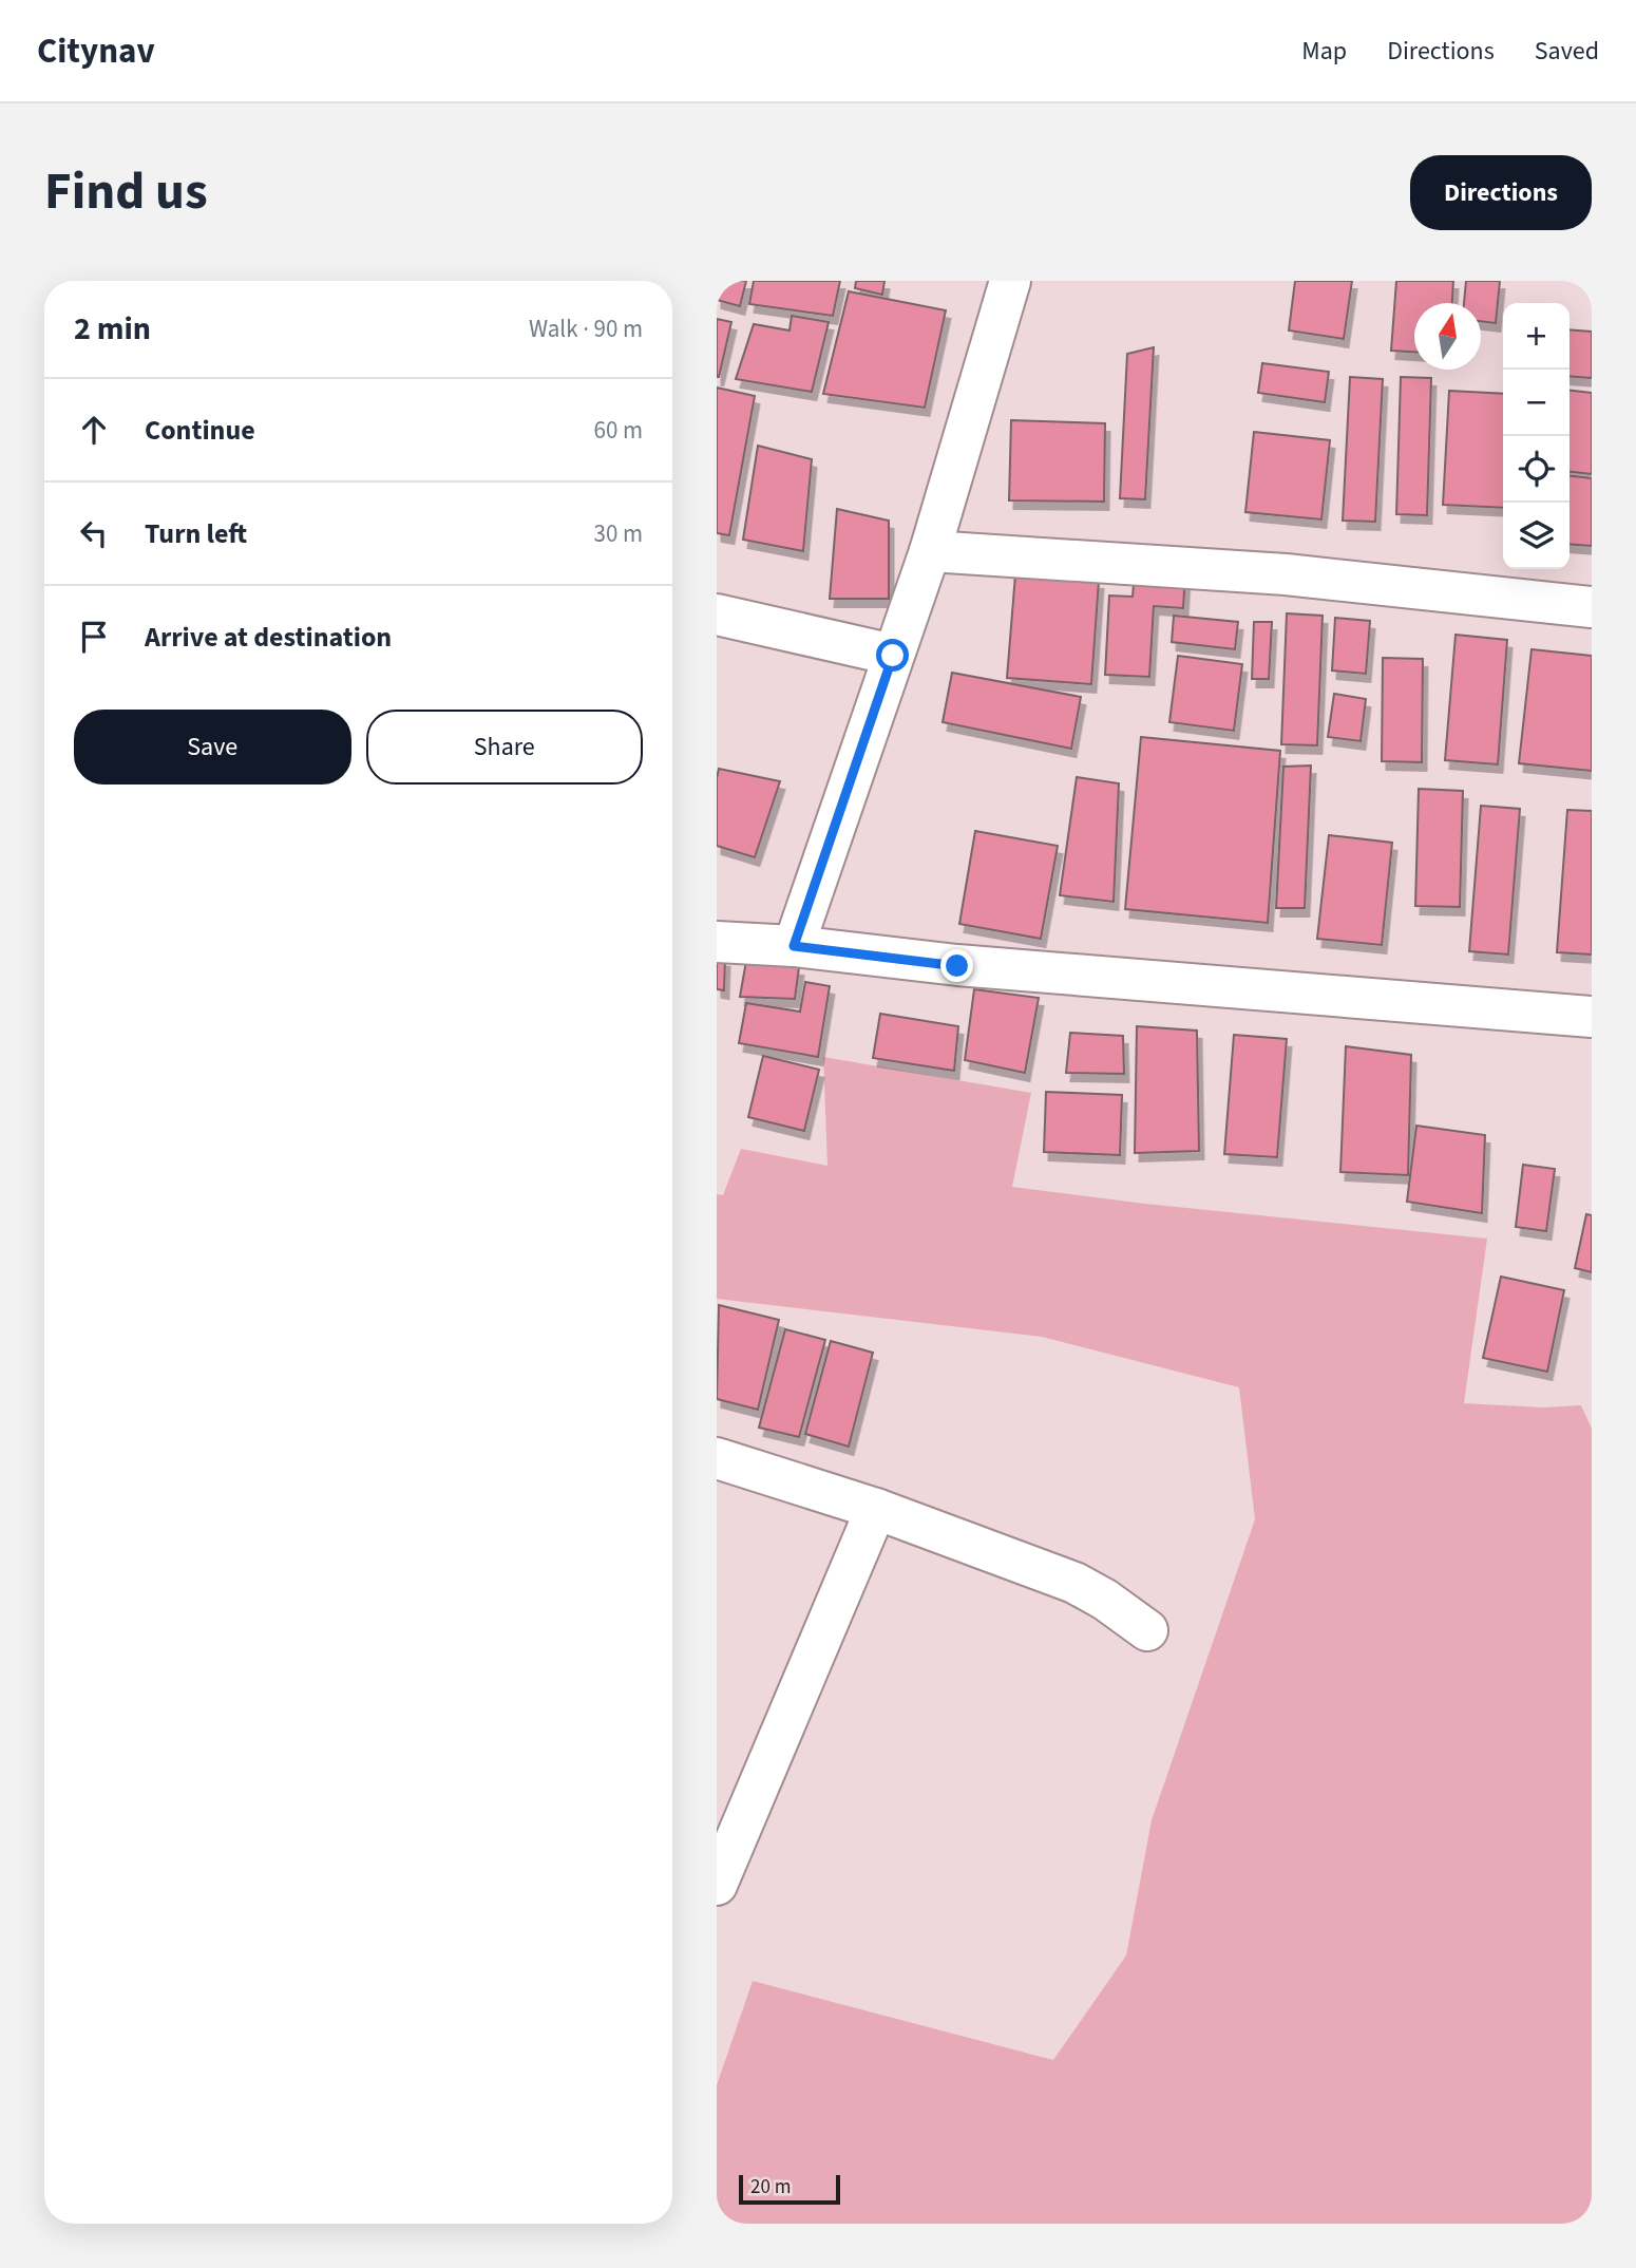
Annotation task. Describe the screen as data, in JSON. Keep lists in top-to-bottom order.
{
  "scale_bar": "20 m",
  "north": "top",
  "page": {
    "header": "Citynav",
    "nav": ["Map", "Directions", "Saved"],
    "title": "Find us",
    "buttons": [
      "Directions",
      ["Save", "Share"]
    ],
    "heading": ["2 min", "Walk · 90 m"],
    "map_buttons": ["+", "−"],
    "list": [
      ["Continue", "60 m"],
      ["Turn left", "30 m"],
      "Arrive at destination"
    ],
    "scale": "20 m"
  }
}
